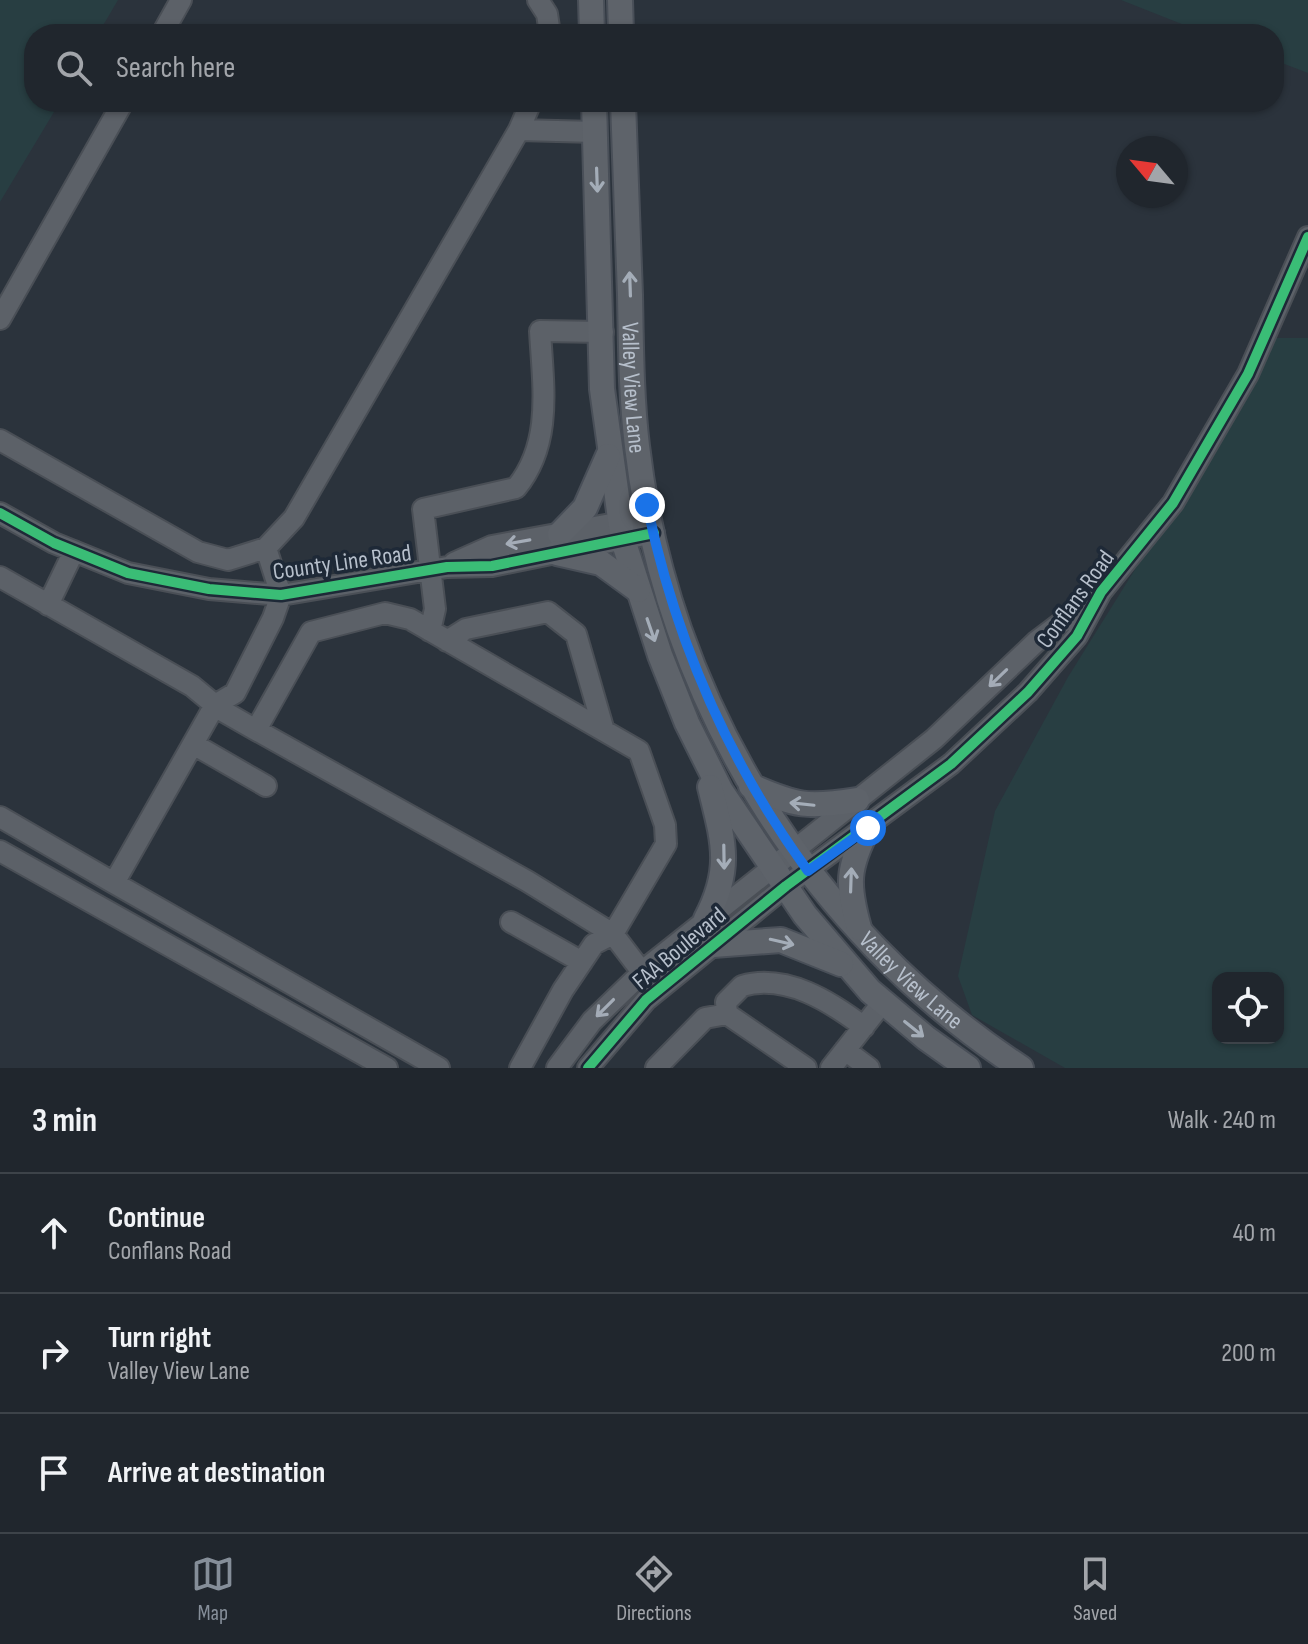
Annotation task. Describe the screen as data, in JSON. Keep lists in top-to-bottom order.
{
  "streets": {
    "main road": ["Valley View Lane"],
    "street": ["County Line Road", "Conflans Road", "FAA Boulevard"]
  },
  "crossings": [
    ["Valley View Lane", "County Line Road"],
    ["Valley View Lane", "Conflans Road"],
    ["Valley View Lane", "FAA Boulevard"],
    ["Conflans Road", "FAA Boulevard"]
  ],
  "north": "top left",
  "page": {
    "search": "Search here",
    "heading": ["3 min", "Walk · 240 m"],
    "list": [
      ["Continue", "Conflans Road", "40 m"],
      ["Turn right", "Valley View Lane", "200 m"],
      "Arrive at destination"
    ],
    "nav": ["Map", "Directions", "Saved"]
  }
}
